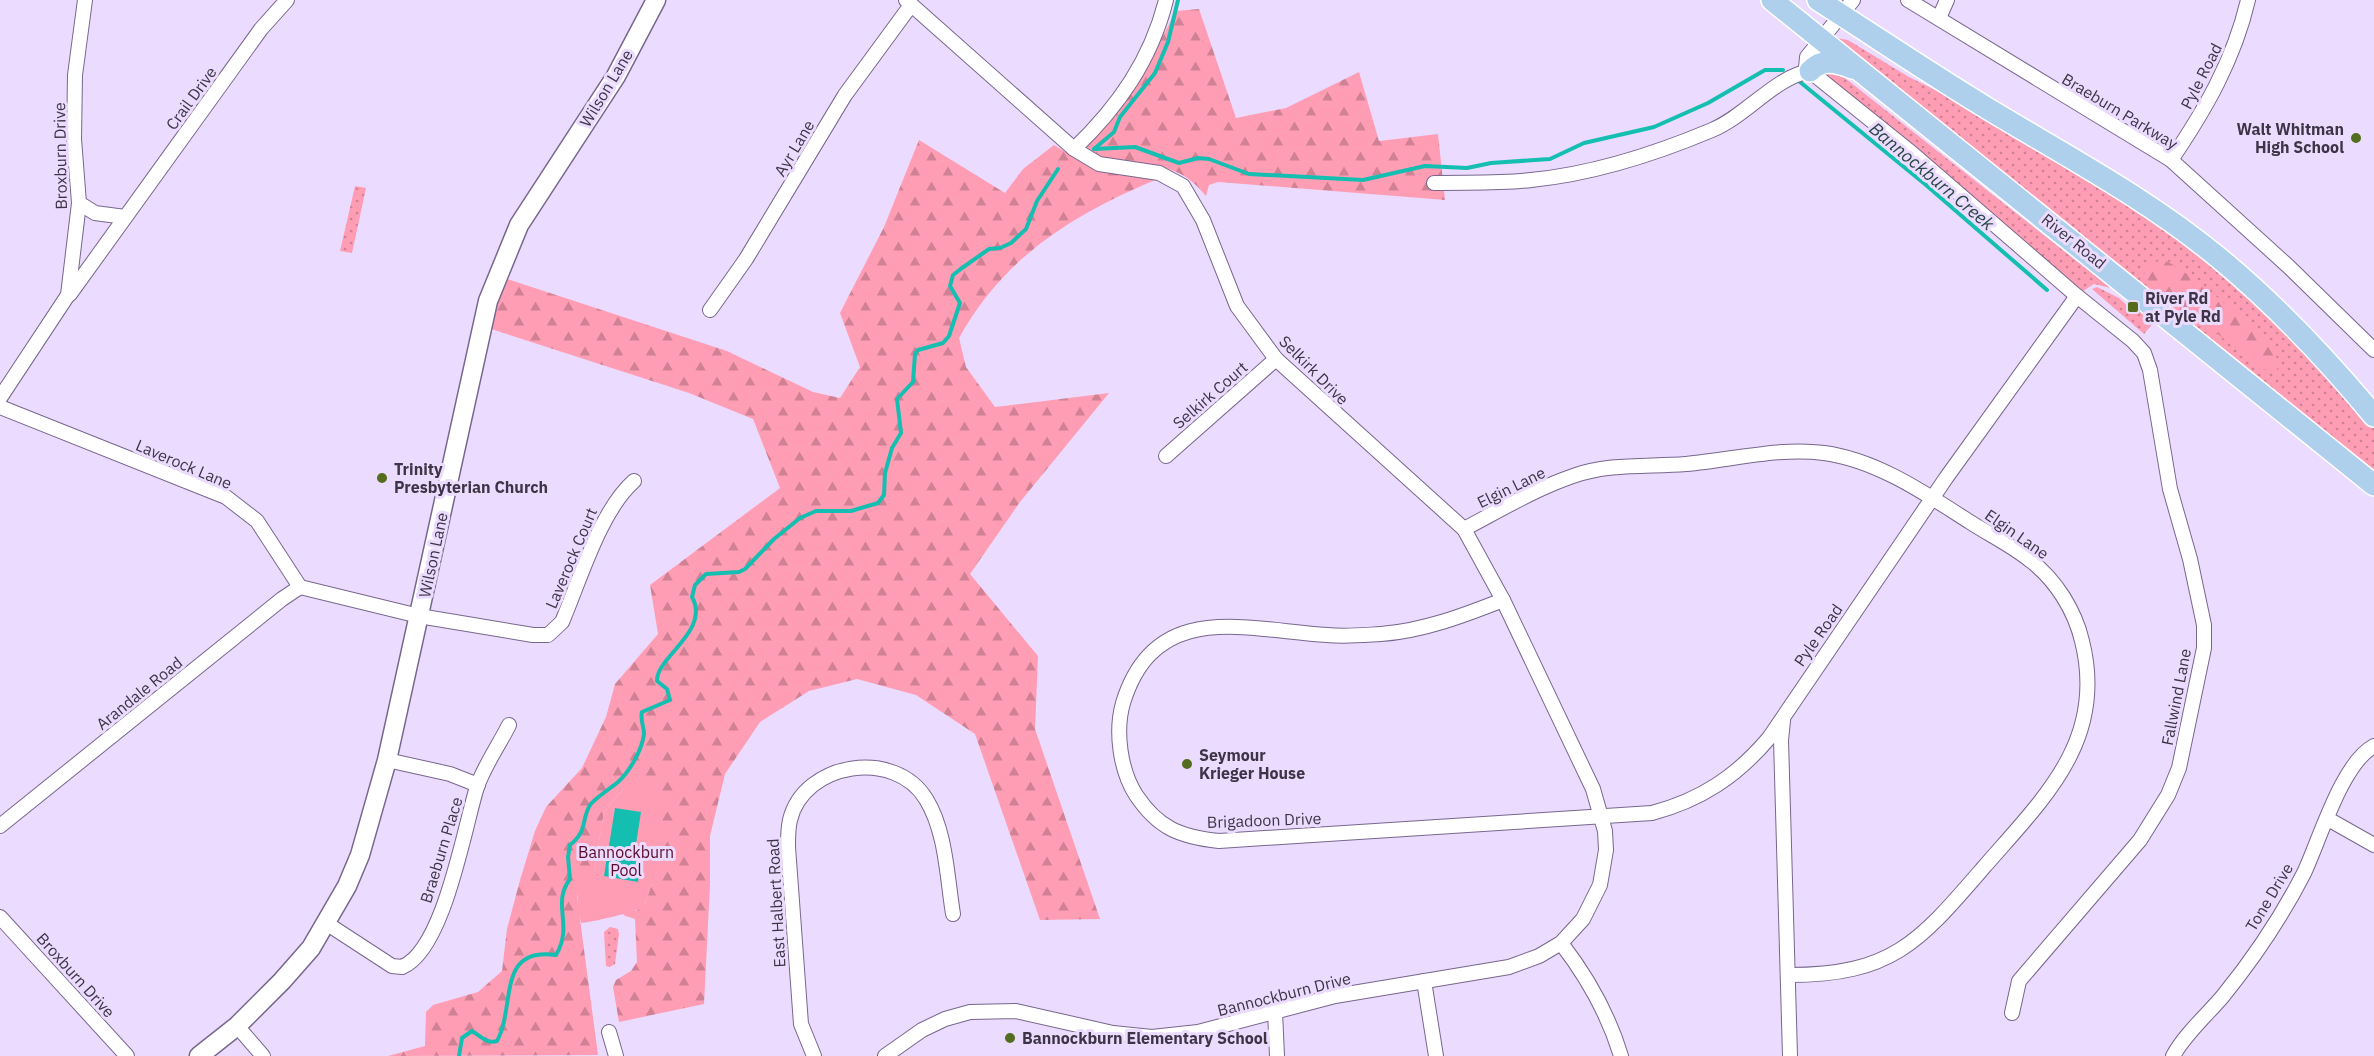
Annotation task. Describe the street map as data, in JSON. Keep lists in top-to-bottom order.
{
  "streets": {
    "main road": ["Wilson Lane", "River Road"],
    "street": [
      "Pyle Road",
      "Crail Drive",
      "Braeburn Parkway",
      "Ayr Lane",
      "Broxburn Drive",
      "Selkirk Drive",
      "Selkirk Court",
      "Laverock Lane",
      "Elgin Lane",
      "Laverock Court",
      "Arandale Road",
      "Fallwind Lane",
      "Brigadoon Drive",
      "Braeburn Place",
      "Tone Drive",
      "East Halbert Road",
      "Bannockburn Drive"
    ]
  },
  "crossings": [
    ["Pyle Road", "Braeburn Parkway"],
    ["Pyle Road", "Elgin Lane"],
    ["Pyle Road", "Fallwind Lane"],
    ["Pyle Road", "Brigadoon Drive"],
    ["Wilson Lane", "Laverock Court"],
    ["Wilson Lane", "Braeburn Place"],
    ["Crail Drive", "Broxburn Drive"],
    ["Ayr Lane", "Selkirk Drive"],
    ["Selkirk Drive", "Selkirk Court"],
    ["Selkirk Drive", "Elgin Lane"],
    ["Selkirk Drive", "Brigadoon Drive"],
    ["Selkirk Drive", "Bannockburn Drive"],
    ["Laverock Lane", "Arandale Road"],
    ["Brigadoon Drive", "Bannockburn Drive"]
  ],
  "water": ["Bannockburn Creek"],
  "parks": ["Bannockburn Pool"],
  "places": {
    "other": [
      "Walt Whitman High School",
      "Trinity Presbyterian Church",
      "Seymour Krieger House",
      "Bannockburn Elementary School"
    ],
    "transit": ["River Rd at Pyle Rd"]
  }
}
